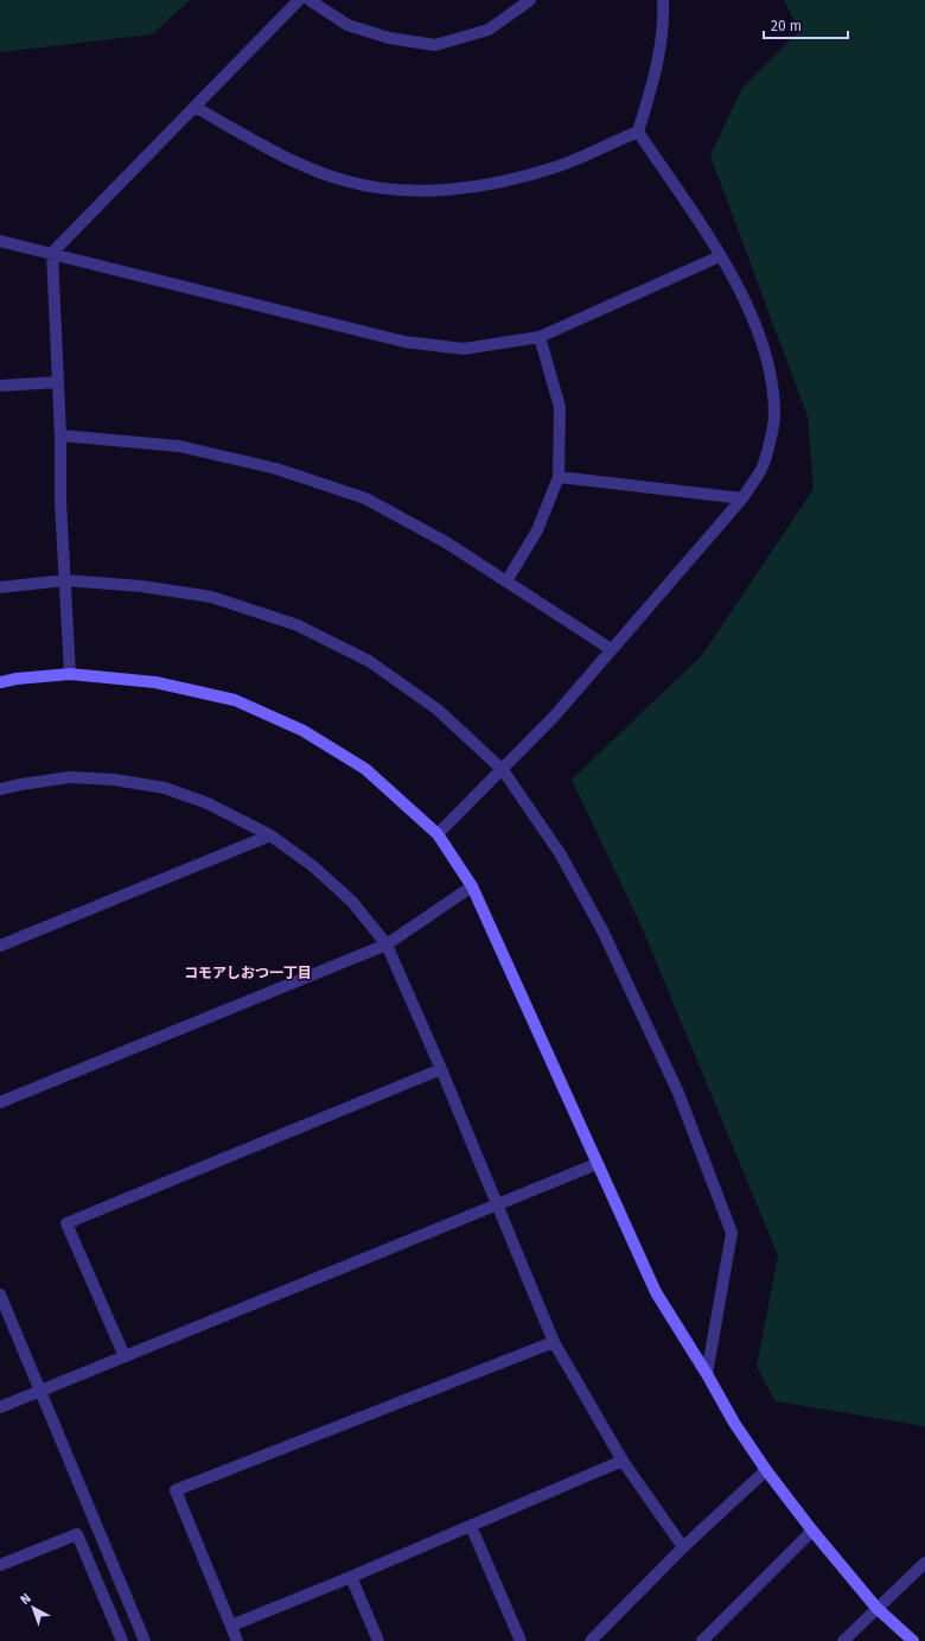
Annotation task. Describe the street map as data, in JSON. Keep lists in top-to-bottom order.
{
  "districts": ["コモアしおつ一丁目"],
  "scale_bar": "20 m",
  "north": "top left"
}
